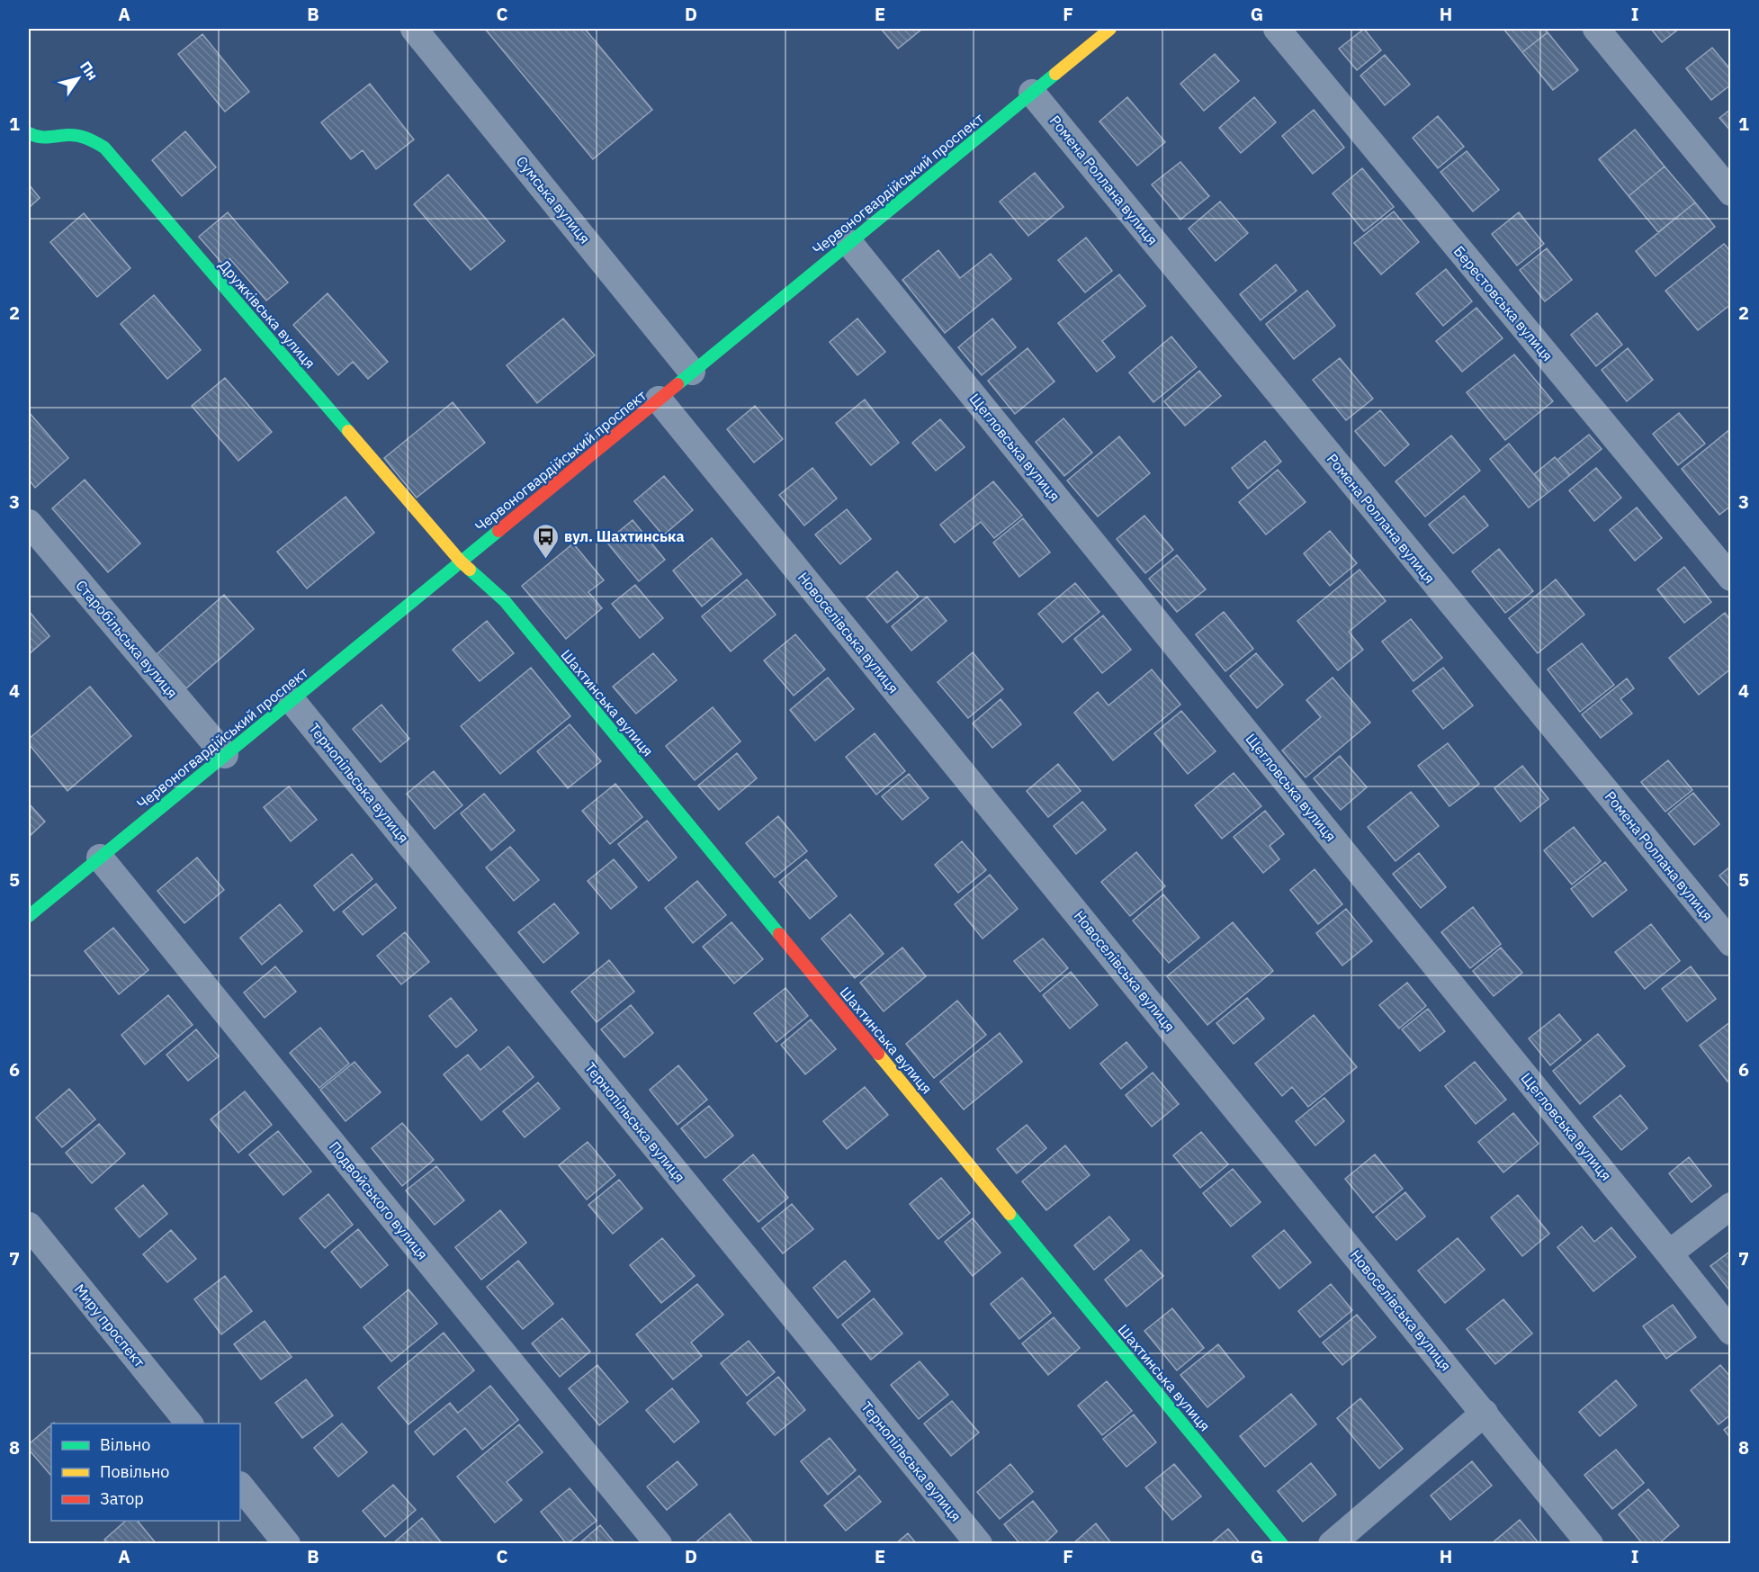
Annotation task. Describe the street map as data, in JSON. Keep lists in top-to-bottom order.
{
  "streets": {
    "street": [
      "Ромена Роллана вулиця",
      "Червоногвардійський проспект",
      "Сумська вулиця",
      "Берестовська вулиця",
      "Дружківська вулиця",
      "Щегловська вулиця",
      "Новоселівська вулиця",
      "Старобільська вулиця",
      "Шахтинська вулиця",
      "Тернопільська вулиця",
      "Подвойського вулиця",
      "Миру проспект"
    ]
  },
  "crossings": [
    ["Ромена Роллана вулиця", "Червоногвардійський проспект"],
    ["Червоногвардійський проспект", "Сумська вулиця"],
    ["Червоногвардійський проспект", "Дружківська вулиця"],
    ["Червоногвардійський проспект", "Щегловська вулиця"],
    ["Червоногвардійський проспект", "Новоселівська вулиця"],
    ["Червоногвардійський проспект", "Старобільська вулиця"],
    ["Червоногвардійський проспект", "Шахтинська вулиця"],
    ["Червоногвардійський проспект", "Тернопільська вулиця"],
    ["Червоногвардійський проспект", "Подвойського вулиця"],
    ["Дружківська вулиця", "Шахтинська вулиця"]
  ],
  "places": {
    "bus stop": ["вул. Шахтинська"]
  },
  "legend": ["Вільно", "Повільно", "Затор"],
  "north": "top right",
  "grid": {
    "columns": [
      "A",
      "B",
      "C",
      "D",
      "E",
      "F",
      "G",
      "H",
      "I"
    ],
    "rows": [
      "1",
      "2",
      "3",
      "4",
      "5",
      "6",
      "7",
      "8"
    ]
  }
}
